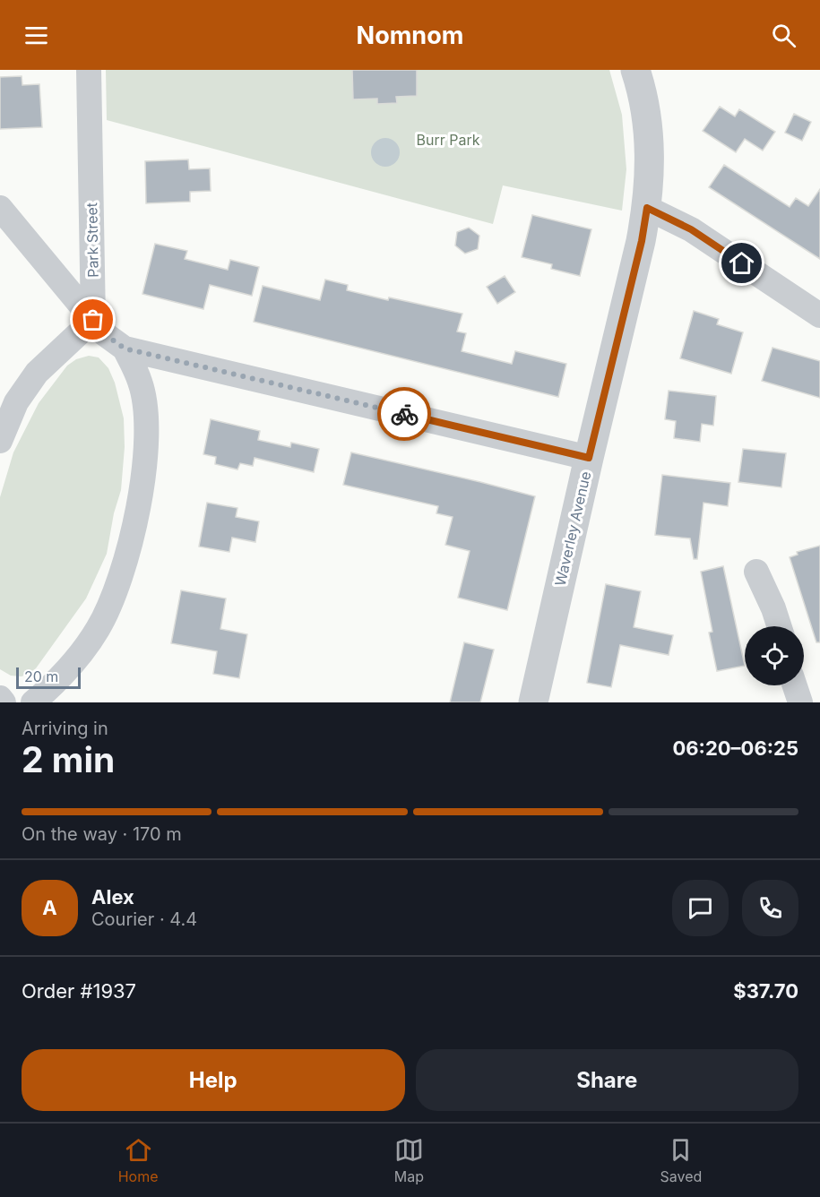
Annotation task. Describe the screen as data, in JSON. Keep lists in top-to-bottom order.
{
  "streets": {
    "street": ["Park Street", "Waverley Avenue"]
  },
  "parks": ["Burr Park"],
  "scale_bar": "20 m",
  "page": {
    "header": "Nomnom",
    "scale": "20 m",
    "heading": ["2 min", "Arriving in", "06:20–06:25"],
    "panel": [
      "Alex",
      "Courier · 4.4",
      "Order #1937",
      "$37.70"
    ],
    "bar": "On the way · 170 m",
    "round": "A",
    "buttons": ["Help", "Share"],
    "tabs": ["Home", "Map", "Saved"]
  }
}
